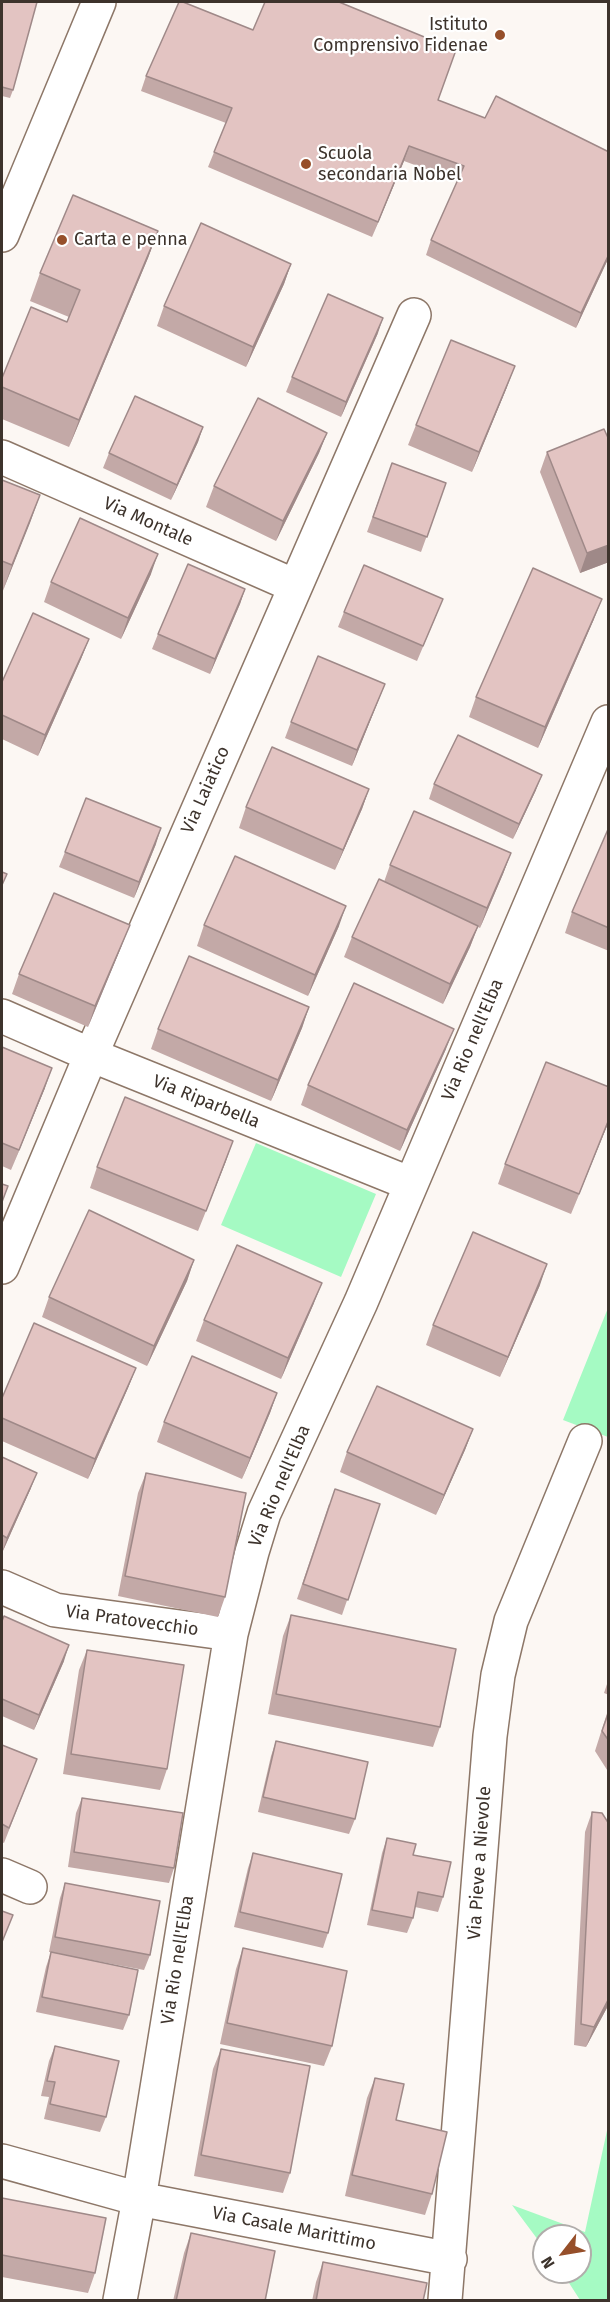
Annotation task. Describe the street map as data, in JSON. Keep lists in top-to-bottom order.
{
  "streets": {
    "street": [
      "Via Montale",
      "Via Laiatico",
      "Via Rio nell'Elba",
      "Via Riparbella",
      "Via Pratovecchio",
      "Via Pieve a Nievole",
      "Via Casale Marittimo"
    ]
  },
  "crossings": [
    ["Via Montale", "Via Laiatico"],
    ["Via Laiatico", "Via Riparbella"],
    ["Via Rio nell'Elba", "Via Riparbella"],
    ["Via Rio nell'Elba", "Via Pratovecchio"],
    ["Via Rio nell'Elba", "Via Casale Marittimo"],
    ["Via Pieve a Nievole", "Via Casale Marittimo"]
  ],
  "places": ["Istituto Comprensivo Fidenae", "Scuola secondaria Nobel", "Carta e penna"],
  "north": "bottom left"
}
